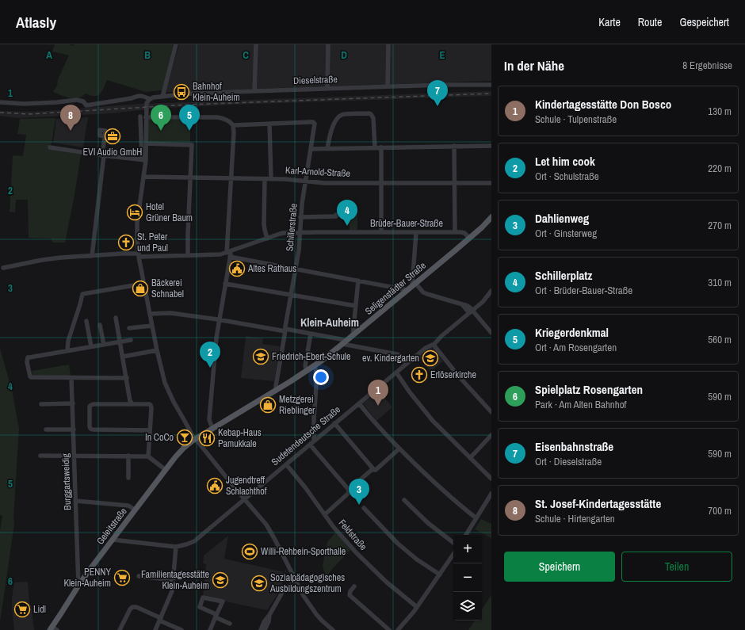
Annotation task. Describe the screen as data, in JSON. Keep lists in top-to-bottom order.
{
  "streets": {
    "main road": ["Seligenstädter Straße", "Geleitstraße"],
    "street": [
      "Dieselstraße",
      "Karl-Arnold-Straße",
      "Brüder-Bauer-Straße",
      "Schillerstraße",
      "Sudetendeutsche Straße",
      "Burggartsweidig",
      "Feldstraße"
    ]
  },
  "crossings": [
    ["Karl-Arnold-Straße", "Schillerstraße"],
    ["Brüder-Bauer-Straße", "Schillerstraße"],
    ["Brüder-Bauer-Straße", "Seligenstädter Straße"],
    ["Schillerstraße", "Seligenstädter Straße"],
    ["Seligenstädter Straße", "Geleitstraße"],
    ["Sudetendeutsche Straße", "Geleitstraße"],
    ["Sudetendeutsche Straße", "Feldstraße"],
    ["Burggartsweidig", "Geleitstraße"]
  ],
  "districts": ["Klein-Auheim"],
  "places": {
    "bus stop": ["Bahnhof Klein-Auheim"],
    "office": ["EVI Audio GmbH"],
    "hotel": ["Hotel Grüner Baum"],
    "church": ["St. Peter und Paul", "Erlöserkirche"],
    "public building": ["Altes Rathaus", "Jugendtreff Schlachthof"],
    "shop": ["Bäckerei Schnabel", "Metzgerei Rieblinger"],
    "school or university": [
      "Friedrich-Ebert-Schule",
      "ev. Kindergarten",
      "Familientagesstätte Klein-Auheim",
      "Sozialpädagogisches Ausbildungszentrum"
    ],
    "bar": ["In CoCo"],
    "restaurant": ["Kebap-Haus Pamukkale"],
    "sports": ["Willi-Rehbein-Sporthalle"],
    "supermarket": ["PENNY Klein-Auheim", "Lidl"]
  },
  "page": {
    "header": "Atlasly",
    "nav": ["Karte", "Route", "Gespeichert"],
    "heading": ["In der Nähe", "8 Ergebnisse"],
    "pins": [
      "7",
      "5",
      "6",
      "8",
      "4",
      "2",
      "1",
      "3"
    ],
    "list": [
      {
        "mark": "1",
        "name": "Kindertagesstätte Don Bosco",
        "note": "Schule · Tulpenstraße",
        "value": "130 m"
      },
      {
        "mark": "2",
        "name": "Let him cook",
        "note": "Ort · Schulstraße",
        "value": "220 m"
      },
      {
        "mark": "3",
        "name": "Dahlienweg",
        "note": "Ort · Ginsterweg",
        "value": "270 m"
      },
      {
        "mark": "4",
        "name": "Schillerplatz",
        "note": "Ort · Brüder-Bauer-Straße",
        "value": "310 m"
      },
      {
        "mark": "5",
        "name": "Kriegerdenkmal",
        "note": "Ort · Am Rosengarten",
        "value": "560 m"
      },
      {
        "mark": "6",
        "name": "Spielplatz Rosengarten",
        "note": "Park · Am Alten Bahnhof",
        "value": "590 m"
      },
      {
        "mark": "7",
        "name": "Eisenbahnstraße",
        "note": "Ort · Dieselstraße",
        "value": "590 m"
      },
      {
        "mark": "8",
        "name": "St. Josef-Kindertagesstätte",
        "note": "Schule · Hirtengarten",
        "value": "700 m"
      }
    ],
    "map_buttons": ["+", "−"],
    "buttons": ["Speichern", "Teilen"]
  },
  "grid": {
    "columns": [
      "A",
      "B",
      "C",
      "D",
      "E"
    ],
    "rows": [
      "1",
      "2",
      "3",
      "4",
      "5",
      "6"
    ]
  }
}
